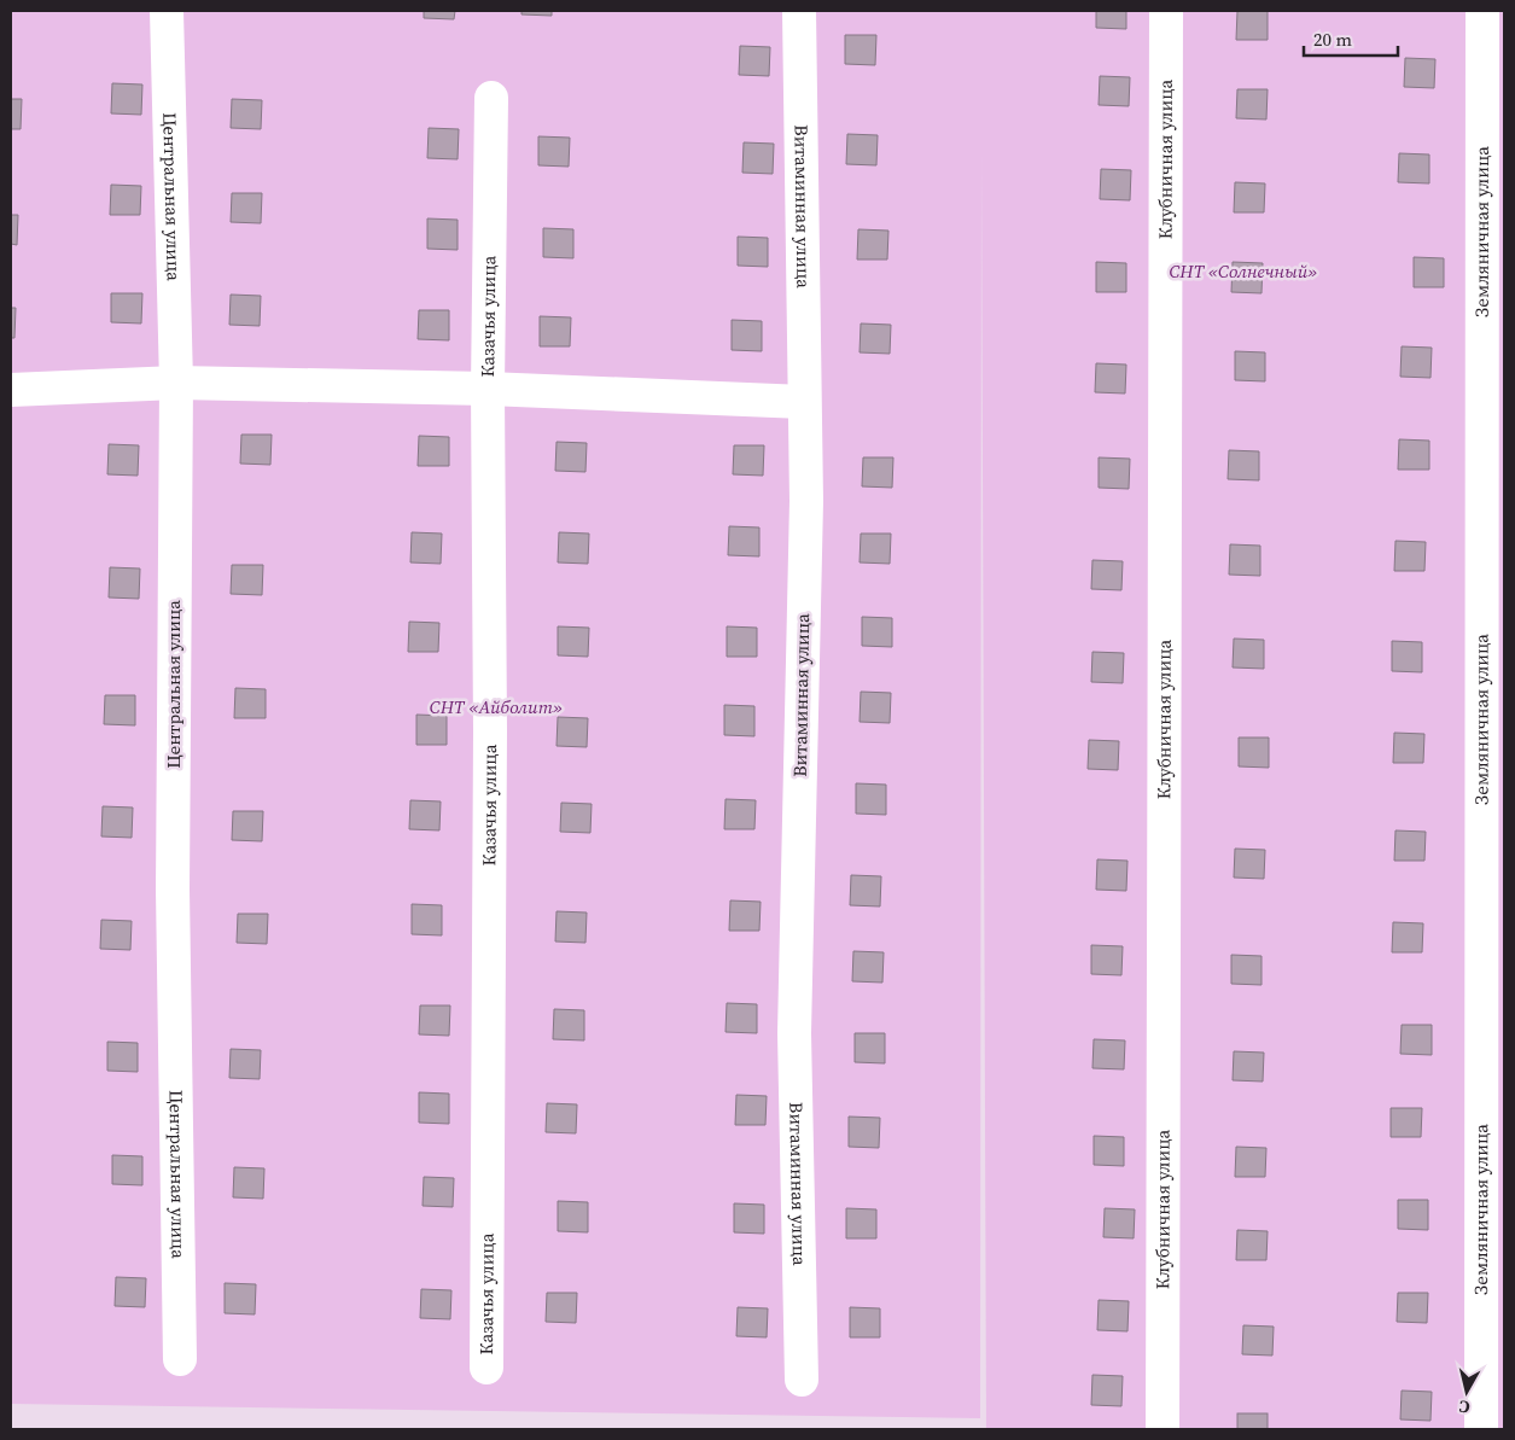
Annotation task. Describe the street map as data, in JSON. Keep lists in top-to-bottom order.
{
  "streets": {
    "street": [
      "Клубничная улица",
      "Центральная улица",
      "Витаминная улица",
      "Земляничная улица",
      "Казачья улица"
    ]
  },
  "parks": ["СНТ «Солнечный»", "СНТ «Айболит»"],
  "scale_bar": "20 m",
  "north": "bottom"
}
